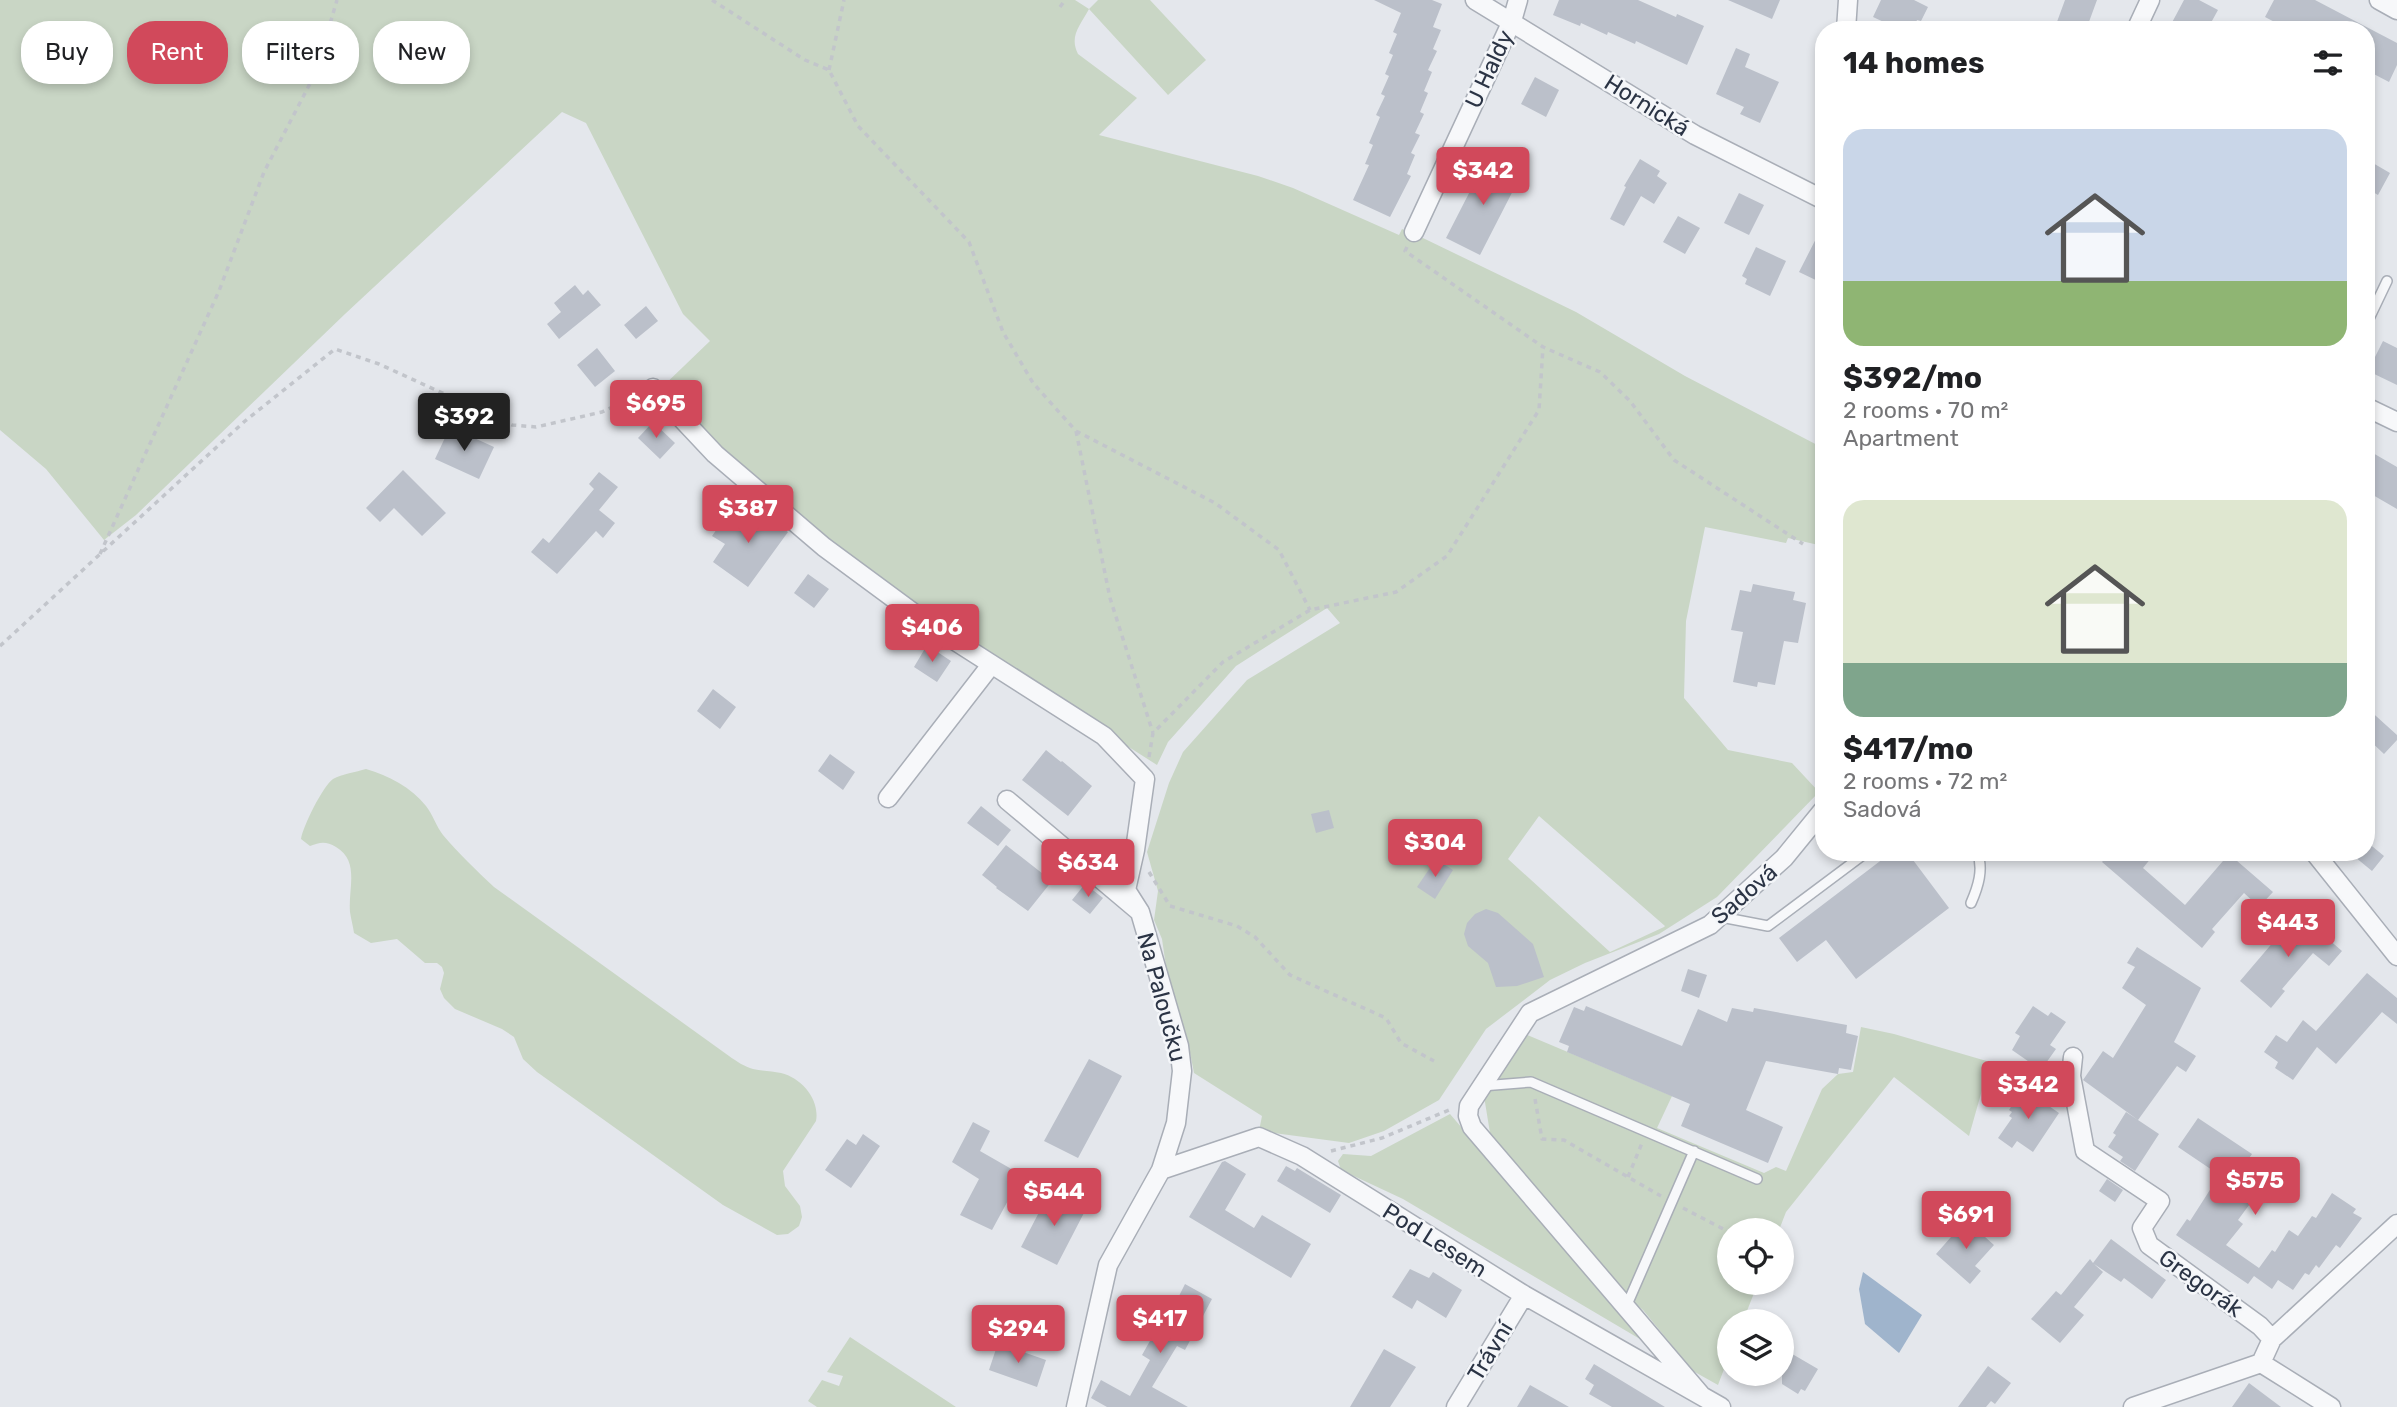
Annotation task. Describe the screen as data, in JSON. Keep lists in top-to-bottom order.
{
  "streets": {
    "street": [
      "U Haldy",
      "Hornická",
      "Sadová",
      "Na Paloučku",
      "Pod Lesem",
      "Gregorák",
      "Trávní"
    ]
  },
  "crossings": [
    ["U Haldy", "Hornická"],
    ["Sadová", "Pod Lesem"],
    ["Na Paloučku", "Pod Lesem"],
    ["Pod Lesem", "Trávní"]
  ],
  "page": {
    "chip": [
      "Buy",
      "Rent",
      "Filters",
      "New"
    ],
    "heading": "14 homes",
    "list": [
      {
        "name": "$392/mo",
        "note": "2 rooms · 70 m² · Apartment"
      },
      {
        "name": "$417/mo",
        "note": "2 rooms · 72 m² · Sadová"
      }
    ],
    "price": [
      "$342",
      "$695",
      "$392",
      "$387",
      "$406",
      "$304",
      "$634",
      "$443",
      "$342",
      "$575",
      "$544",
      "$691",
      "$417",
      "$294"
    ]
  }
}
